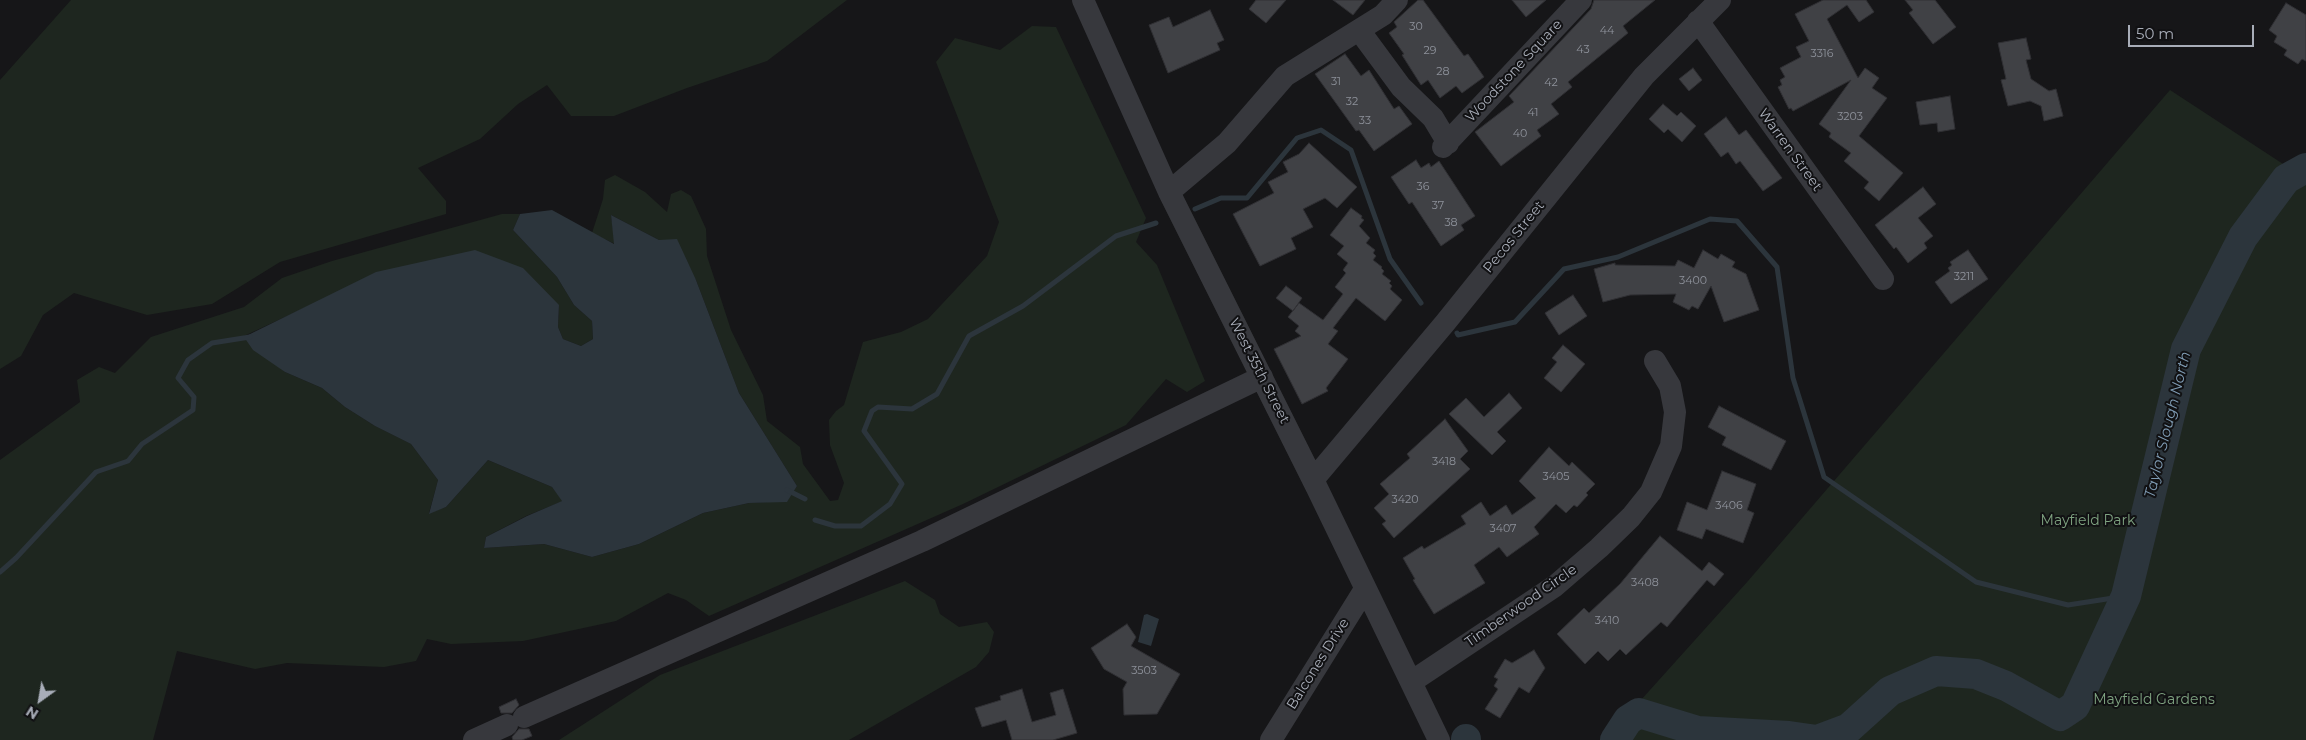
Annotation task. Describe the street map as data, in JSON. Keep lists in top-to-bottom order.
{
  "streets": {
    "street": [
      "Woodstone Square",
      "Warren Street",
      "Pecos Street",
      "West 35th Street",
      "Timberwood Circle",
      "Balcones Drive"
    ]
  },
  "crossings": [
    ["Warren Street", "Pecos Street"],
    ["Pecos Street", "West 35th Street"],
    ["West 35th Street", "Timberwood Circle"],
    ["West 35th Street", "Balcones Drive"]
  ],
  "water": ["Taylor Slough North"],
  "parks": ["Mayfield Park", "Mayfield Gardens"],
  "house_numbers": [
    "30",
    "44",
    "43",
    "29",
    "3316",
    "28",
    "31",
    "42",
    "32",
    "41",
    "3203",
    "33",
    "40",
    "36",
    "37",
    "38",
    "3211",
    "3400",
    "3418",
    "3405",
    "3420",
    "3406",
    "3407",
    "3408",
    "3410",
    "3503"
  ],
  "scale_bar": "50 m",
  "north": "bottom left"
}
